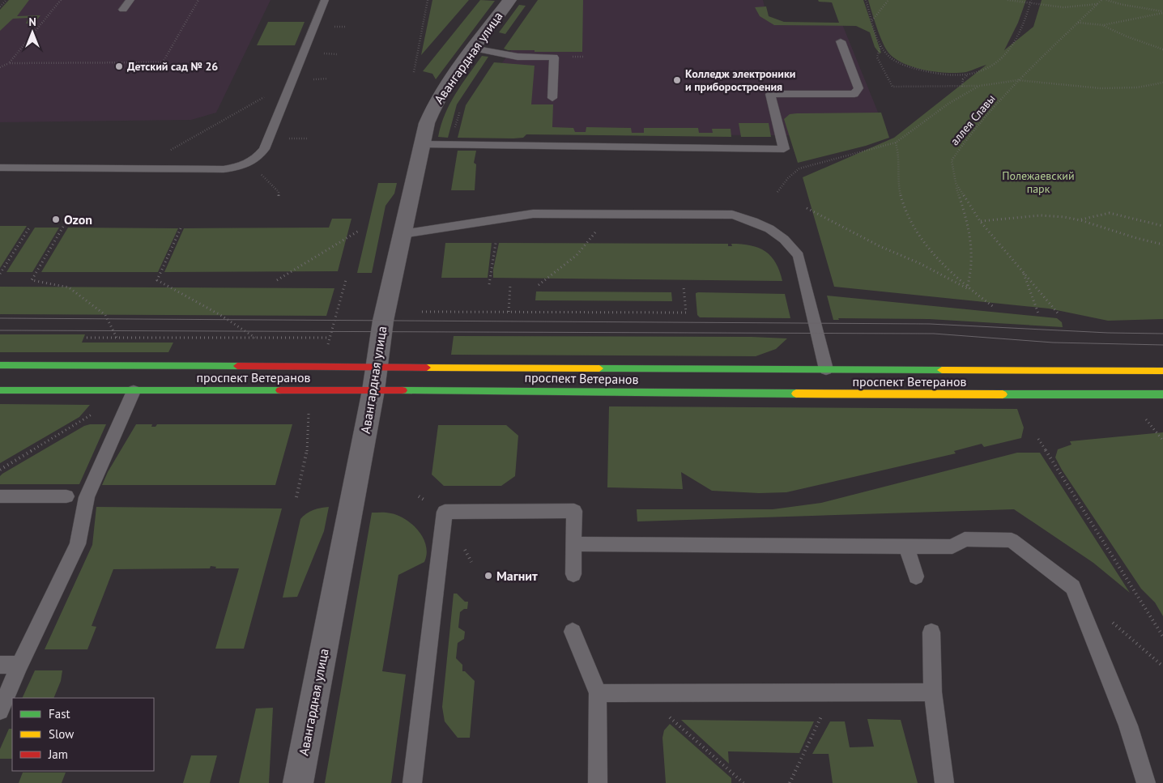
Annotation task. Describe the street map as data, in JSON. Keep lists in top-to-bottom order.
{
  "streets": {
    "main road": ["проспект Ветеранов"],
    "street": ["Авангардная улица"],
    "path": ["аллея Славы"]
  },
  "crossings": [
    ["Авангардная улица", "проспект Ветеранов"]
  ],
  "parks": ["Полежаевский парк"],
  "places": [
    "Детский сад № 26",
    "Колледж электроники и приборостроения",
    "Ozon",
    "Магнит"
  ],
  "legend": ["Fast", "Slow", "Jam"],
  "north": "top"
}
